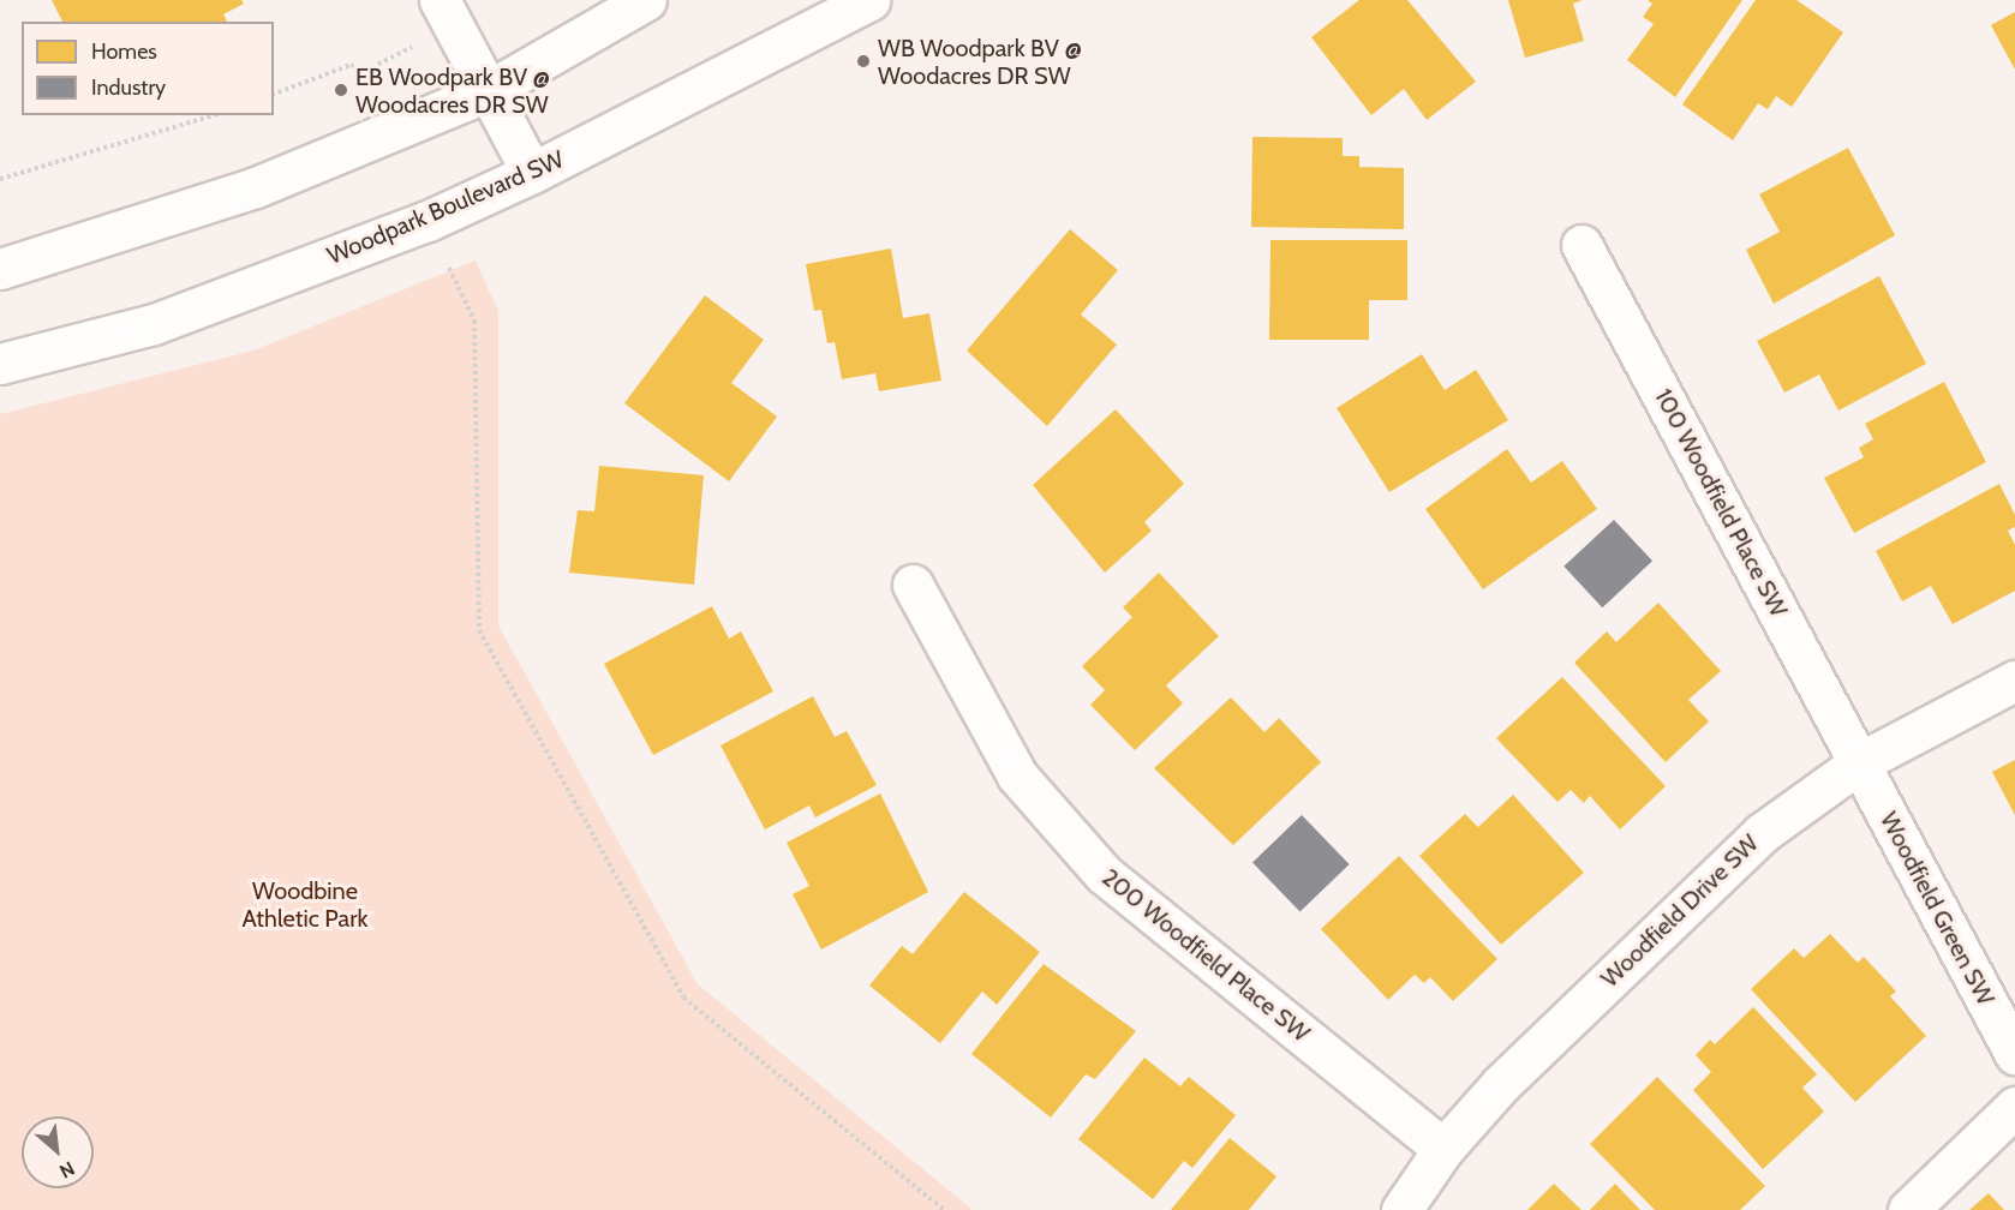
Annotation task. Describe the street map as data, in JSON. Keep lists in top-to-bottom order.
{
  "streets": {
    "street": [
      "Woodpark Boulevard SW",
      "100 Woodfield Place SW",
      "Woodfield Green SW",
      "Woodfield Drive SW",
      "200 Woodfield Place SW"
    ]
  },
  "crossings": [
    ["100 Woodfield Place SW", "Woodfield Green SW"],
    ["100 Woodfield Place SW", "Woodfield Drive SW"],
    ["Woodfield Green SW", "Woodfield Drive SW"],
    ["Woodfield Drive SW", "200 Woodfield Place SW"]
  ],
  "parks": ["Woodbine Athletic Park"],
  "places": ["WB Woodpark BV @ Woodacres DR SW", "EB Woodpark BV @ Woodacres DR SW"],
  "legend": ["Homes", "Industry"],
  "north": "bottom right"
}
